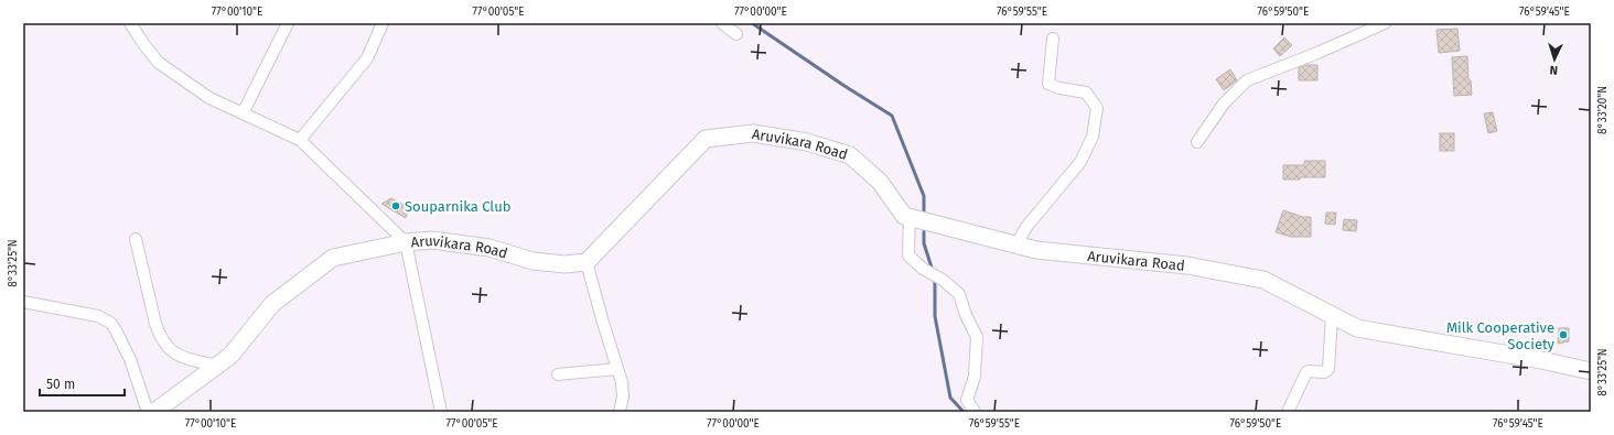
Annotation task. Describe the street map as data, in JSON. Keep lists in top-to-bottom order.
{
  "streets": {
    "main road": ["Aruvikara Road"]
  },
  "places": ["Souparnika Club", "Milk Cooperative Society"],
  "scale_bar": "50 m",
  "north": "bottom",
  "coordinates": [
    "77°00'10\"E",
    "77°00'05\"E",
    "77°00'00\"E",
    "76°59'55\"E",
    "76°59'50\"E",
    "76°59'45\"E",
    "8°33'20\"N",
    "8°33'25\"N"
  ]
}
